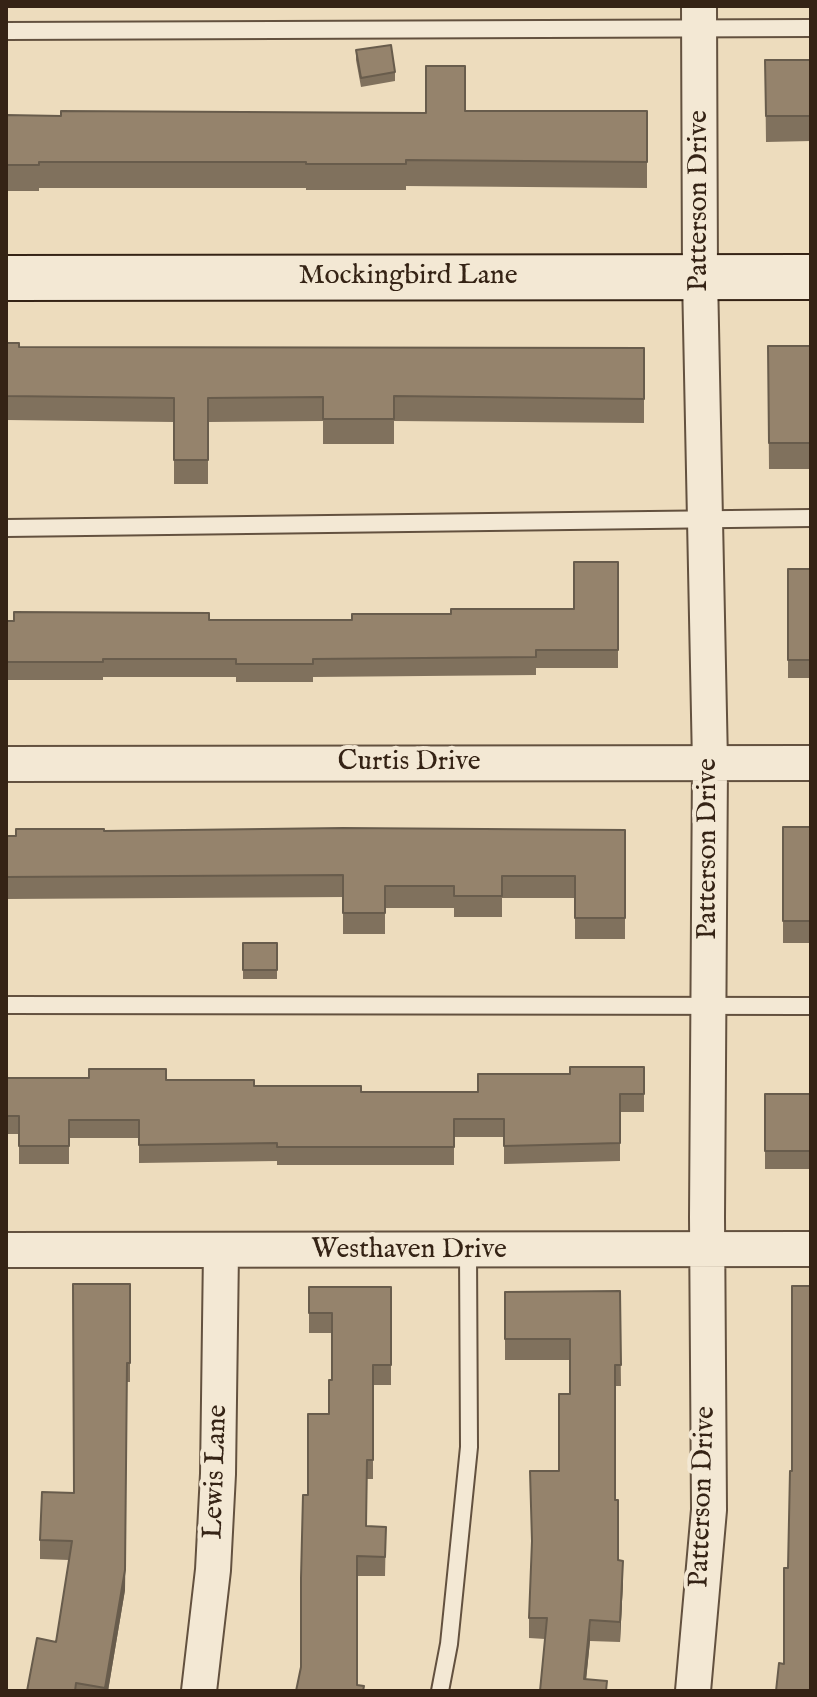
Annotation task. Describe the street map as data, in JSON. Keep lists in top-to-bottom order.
{
  "streets": {
    "main road": ["Mockingbird Lane"],
    "street": [
      "Patterson Drive",
      "Curtis Drive",
      "Westhaven Drive",
      "Lewis Lane"
    ]
  },
  "crossings": [
    ["Patterson Drive", "Mockingbird Lane"],
    ["Patterson Drive", "Curtis Drive"],
    ["Patterson Drive", "Westhaven Drive"],
    ["Westhaven Drive", "Lewis Lane"]
  ]
}
